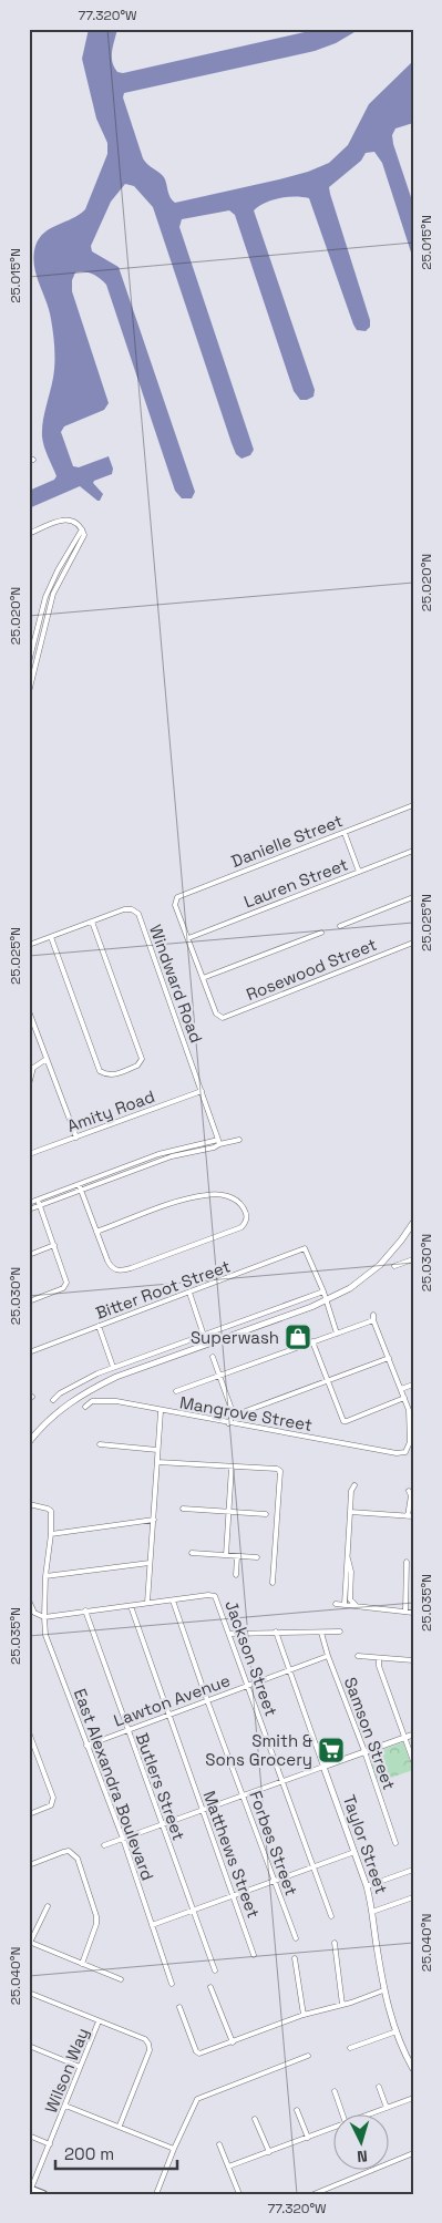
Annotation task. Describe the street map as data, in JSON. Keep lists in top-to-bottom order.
{
  "streets": {
    "main road": ["Taylor Street"],
    "street": [
      "Danielle Street",
      "Lauren Street",
      "Rosewood Street",
      "Windward Road",
      "Amity Road",
      "Bitter Root Street",
      "Mangrove Street",
      "Jackson Street",
      "Lawton Avenue",
      "Samson Street",
      "East Alexandra Boulevard",
      "Butlers Street",
      "Forbes Street",
      "Matthews Street",
      "Wilson Way"
    ]
  },
  "crossings": [
    ["Danielle Street", "Lauren Street"],
    ["Windward Road", "Amity Road"],
    ["Jackson Street", "Lawton Avenue"],
    ["Jackson Street", "Forbes Street"],
    ["Lawton Avenue", "Samson Street"],
    ["Lawton Avenue", "East Alexandra Boulevard"],
    ["Lawton Avenue", "Butlers Street"],
    ["Lawton Avenue", "Forbes Street"],
    ["Lawton Avenue", "Taylor Street"],
    ["Lawton Avenue", "Matthews Street"]
  ],
  "places": {
    "shop": ["Superwash"],
    "supermarket": ["Smith & Sons Grocery"]
  },
  "scale_bar": "200 m",
  "north": "bottom",
  "coordinates": [
    "77.320°W",
    "25.015°N",
    "25.020°N",
    "25.025°N",
    "25.030°N",
    "25.035°N",
    "25.040°N"
  ]
}
